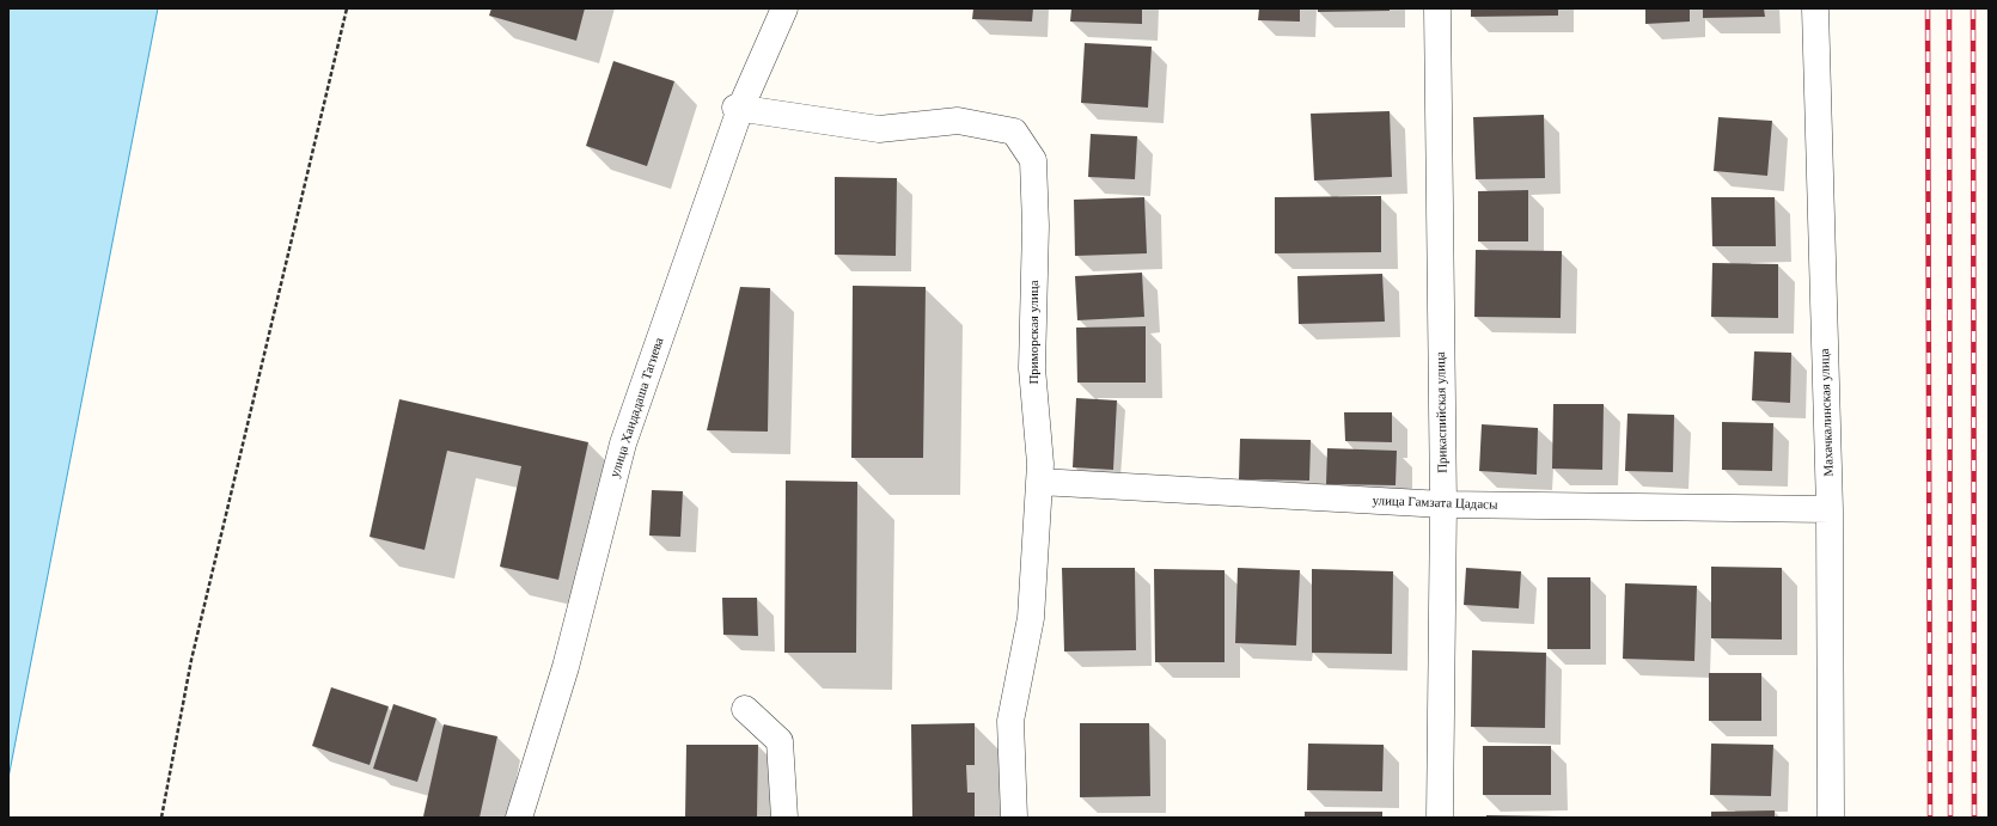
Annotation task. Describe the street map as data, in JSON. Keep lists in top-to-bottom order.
{
  "streets": {
    "street": [
      "Приморская улица",
      "улица Хандадаша Тагиева",
      "Прикаспийская улица",
      "Махачкалинская улица",
      "улица Гамзата Цадасы"
    ]
  },
  "crossings": [
    ["Приморская улица", "улица Хандадаша Тагиева"],
    ["Приморская улица", "улица Гамзата Цадасы"],
    ["Прикаспийская улица", "улица Гамзата Цадасы"],
    ["Махачкалинская улица", "улица Гамзата Цадасы"]
  ]
}
